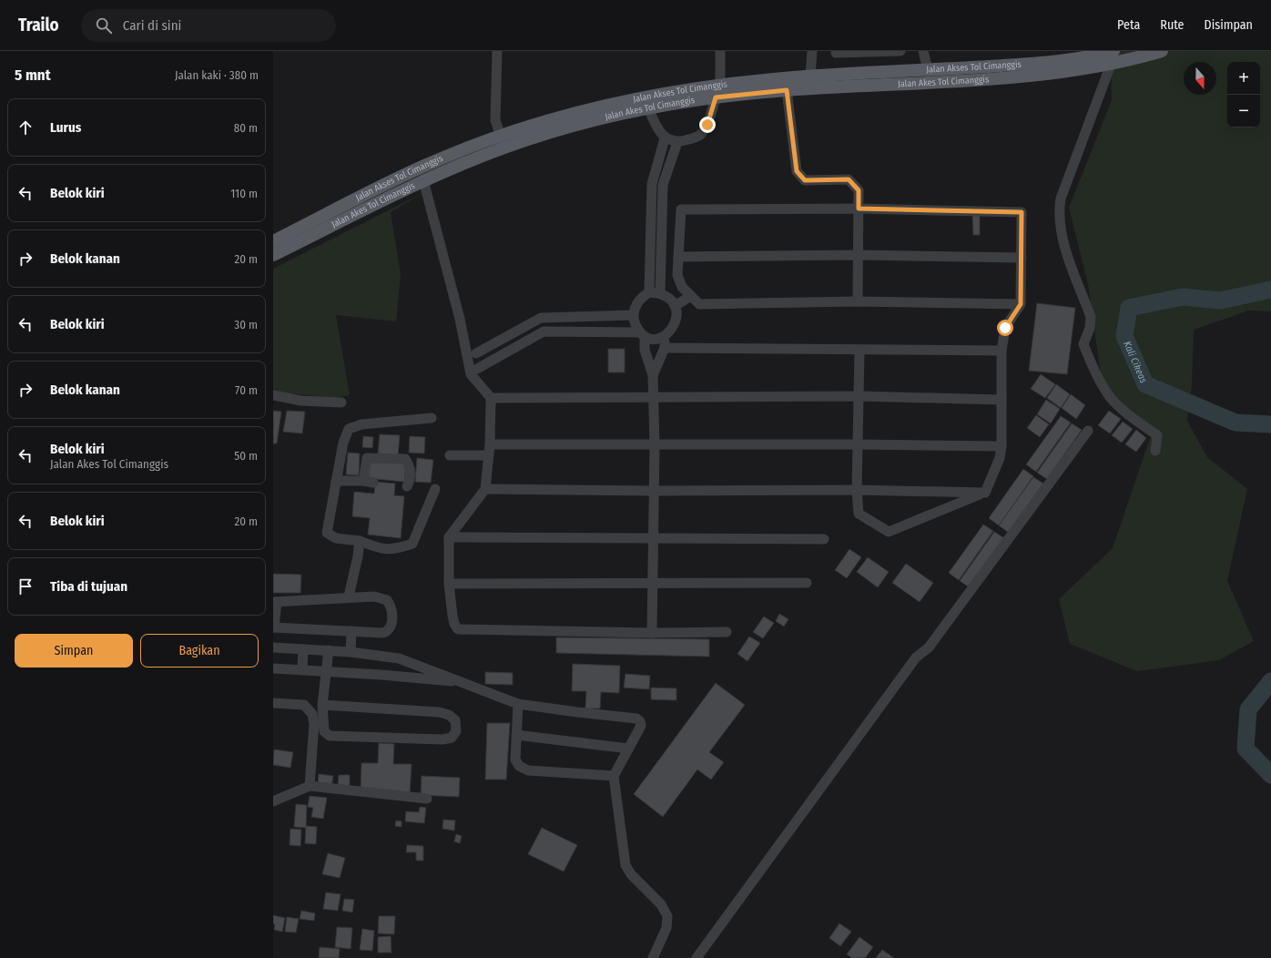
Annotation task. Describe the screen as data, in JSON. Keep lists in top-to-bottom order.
{
  "streets": {
    "main road": ["Jalan Akses Tol Cimanggis", "Jalan Akes Tol Cimanggis"]
  },
  "crossings": [
    ["Jalan Akses Tol Cimanggis", "Jalan Akes Tol Cimanggis"]
  ],
  "water": ["Kali Cikeas"],
  "north": "bottom",
  "page": {
    "header": "Trailo",
    "search": "Cari di sini",
    "nav": ["Peta", "Rute", "Disimpan"],
    "heading": ["5 mnt", "Jalan kaki · 380 m"],
    "map_buttons": ["+", "−"],
    "list": [
      ["Lurus", "80 m"],
      ["Belok kiri", "110 m"],
      ["Belok kanan", "20 m"],
      ["Belok kiri", "30 m"],
      ["Belok kanan", "70 m"],
      ["Belok kiri", "Jalan Akes Tol Cimanggis", "50 m"],
      ["Belok kiri", "20 m"],
      "Tiba di tujuan"
    ],
    "buttons": ["Simpan", "Bagikan"]
  }
}
